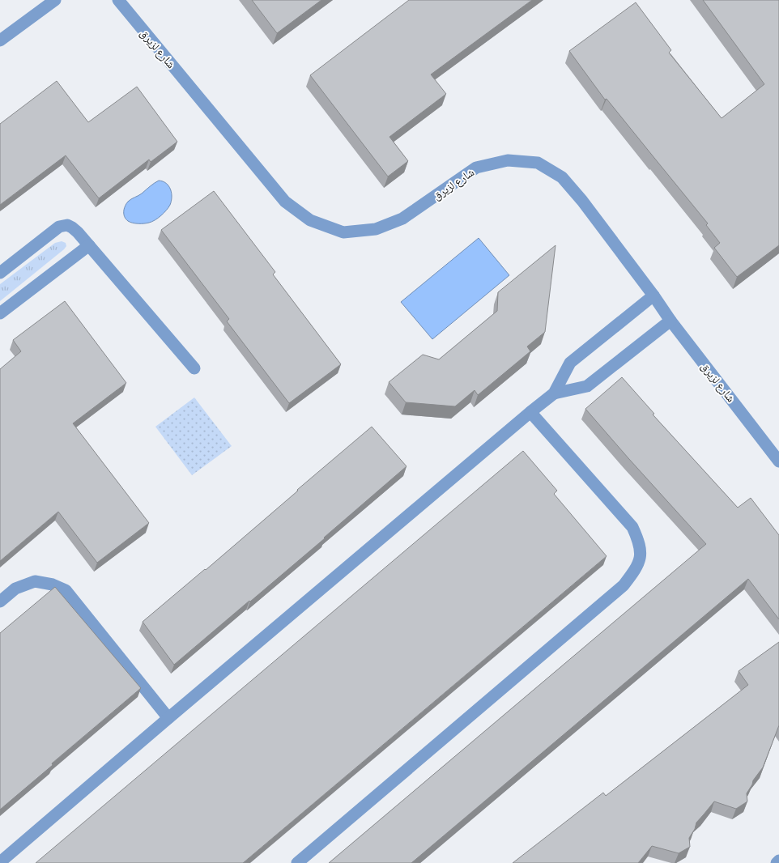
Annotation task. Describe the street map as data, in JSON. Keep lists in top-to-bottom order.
{
  "streets": {
    "street": ["شارع لزيرق"]
  }
}
